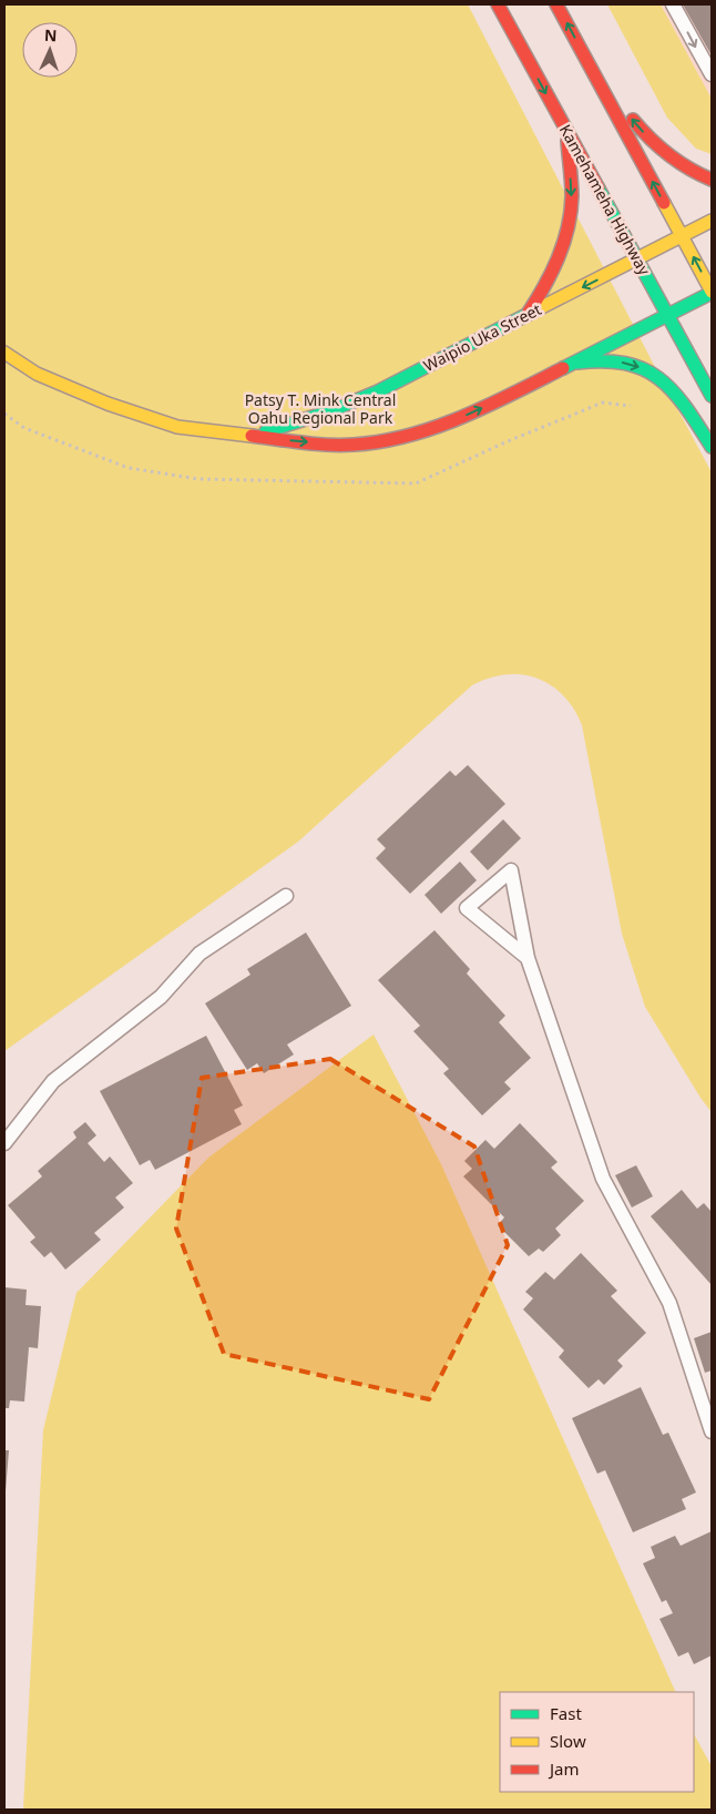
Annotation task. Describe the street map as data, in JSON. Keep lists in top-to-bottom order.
{
  "streets": {
    "main road": ["Kamehameha Highway", "Waipio Uka Street"]
  },
  "crossings": [
    ["Kamehameha Highway", "Waipio Uka Street"]
  ],
  "parks": ["Patsy T. Mink Central Oahu Regional Park"],
  "legend": ["Fast", "Slow", "Jam"],
  "north": "top"
}
